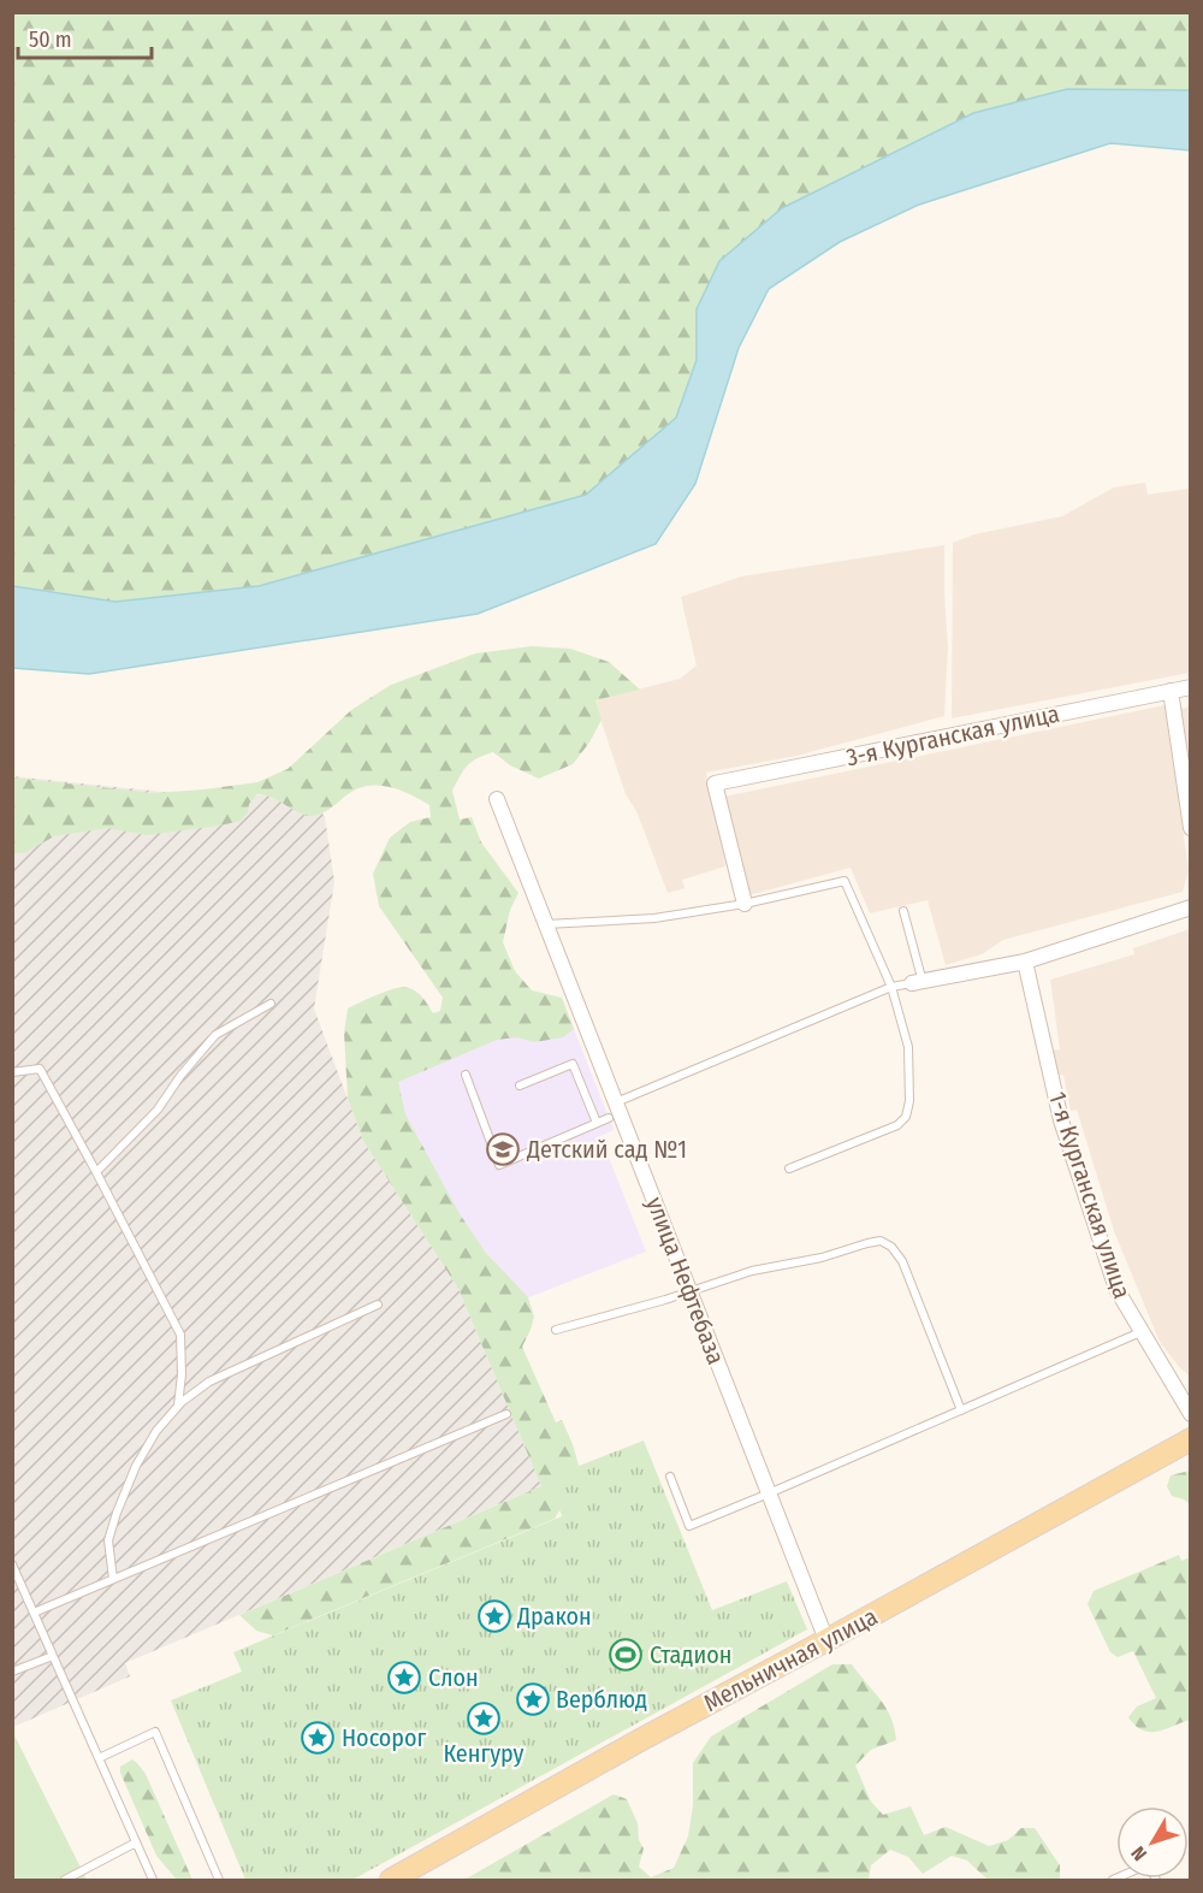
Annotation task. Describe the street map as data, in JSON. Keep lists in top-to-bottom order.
{
  "streets": {
    "main road": ["Мельничная улица"],
    "street": ["3-я Курганская улица", "1-я Курганская улица", "улица Нефтебаза"]
  },
  "crossings": [
    ["улица Нефтебаза", "Мельничная улица"]
  ],
  "places": {
    "school or university": ["Детский сад №1"],
    "place": [
      "Дракон",
      "Слон",
      "Верблюд",
      "Кенгуру",
      "Носорог"
    ],
    "sports": ["Стадион"]
  },
  "scale_bar": "50 m",
  "north": "bottom left"
}
